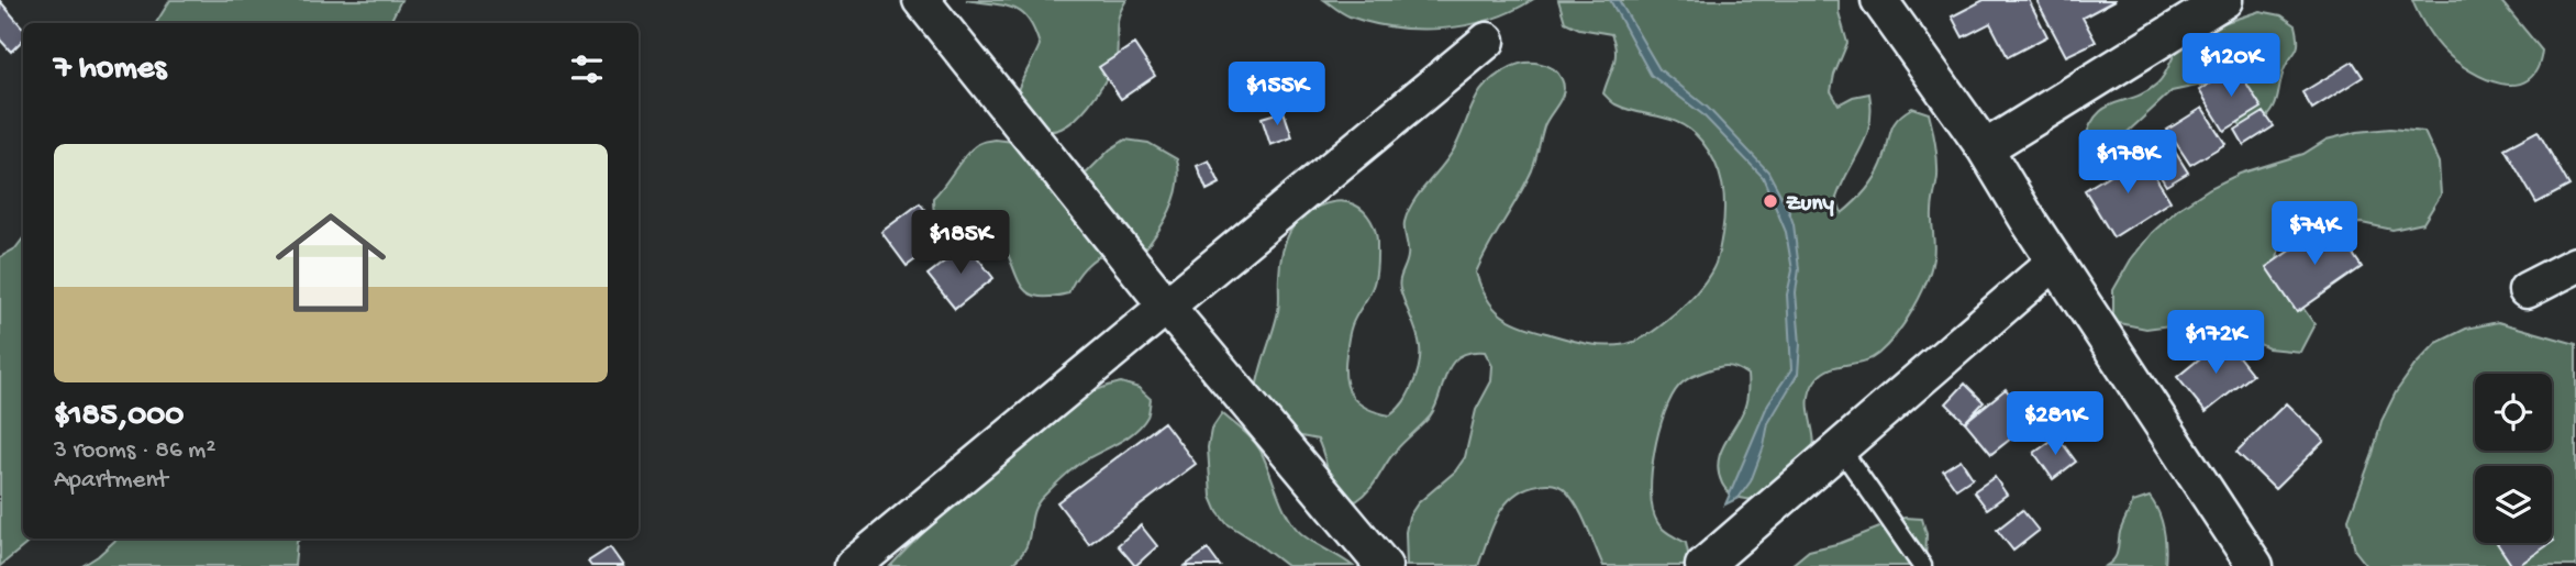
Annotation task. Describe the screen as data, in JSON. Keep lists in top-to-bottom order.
{
  "places": ["Zuny"],
  "page": {
    "heading": "7 homes",
    "price": [
      "$120K",
      "$155K",
      "$178K",
      "$74K",
      "$185K",
      "$172K",
      "$281K"
    ],
    "list": [
      {
        "name": "$185,000",
        "note": "3 rooms · 86 m² · Apartment"
      }
    ]
  }
}
